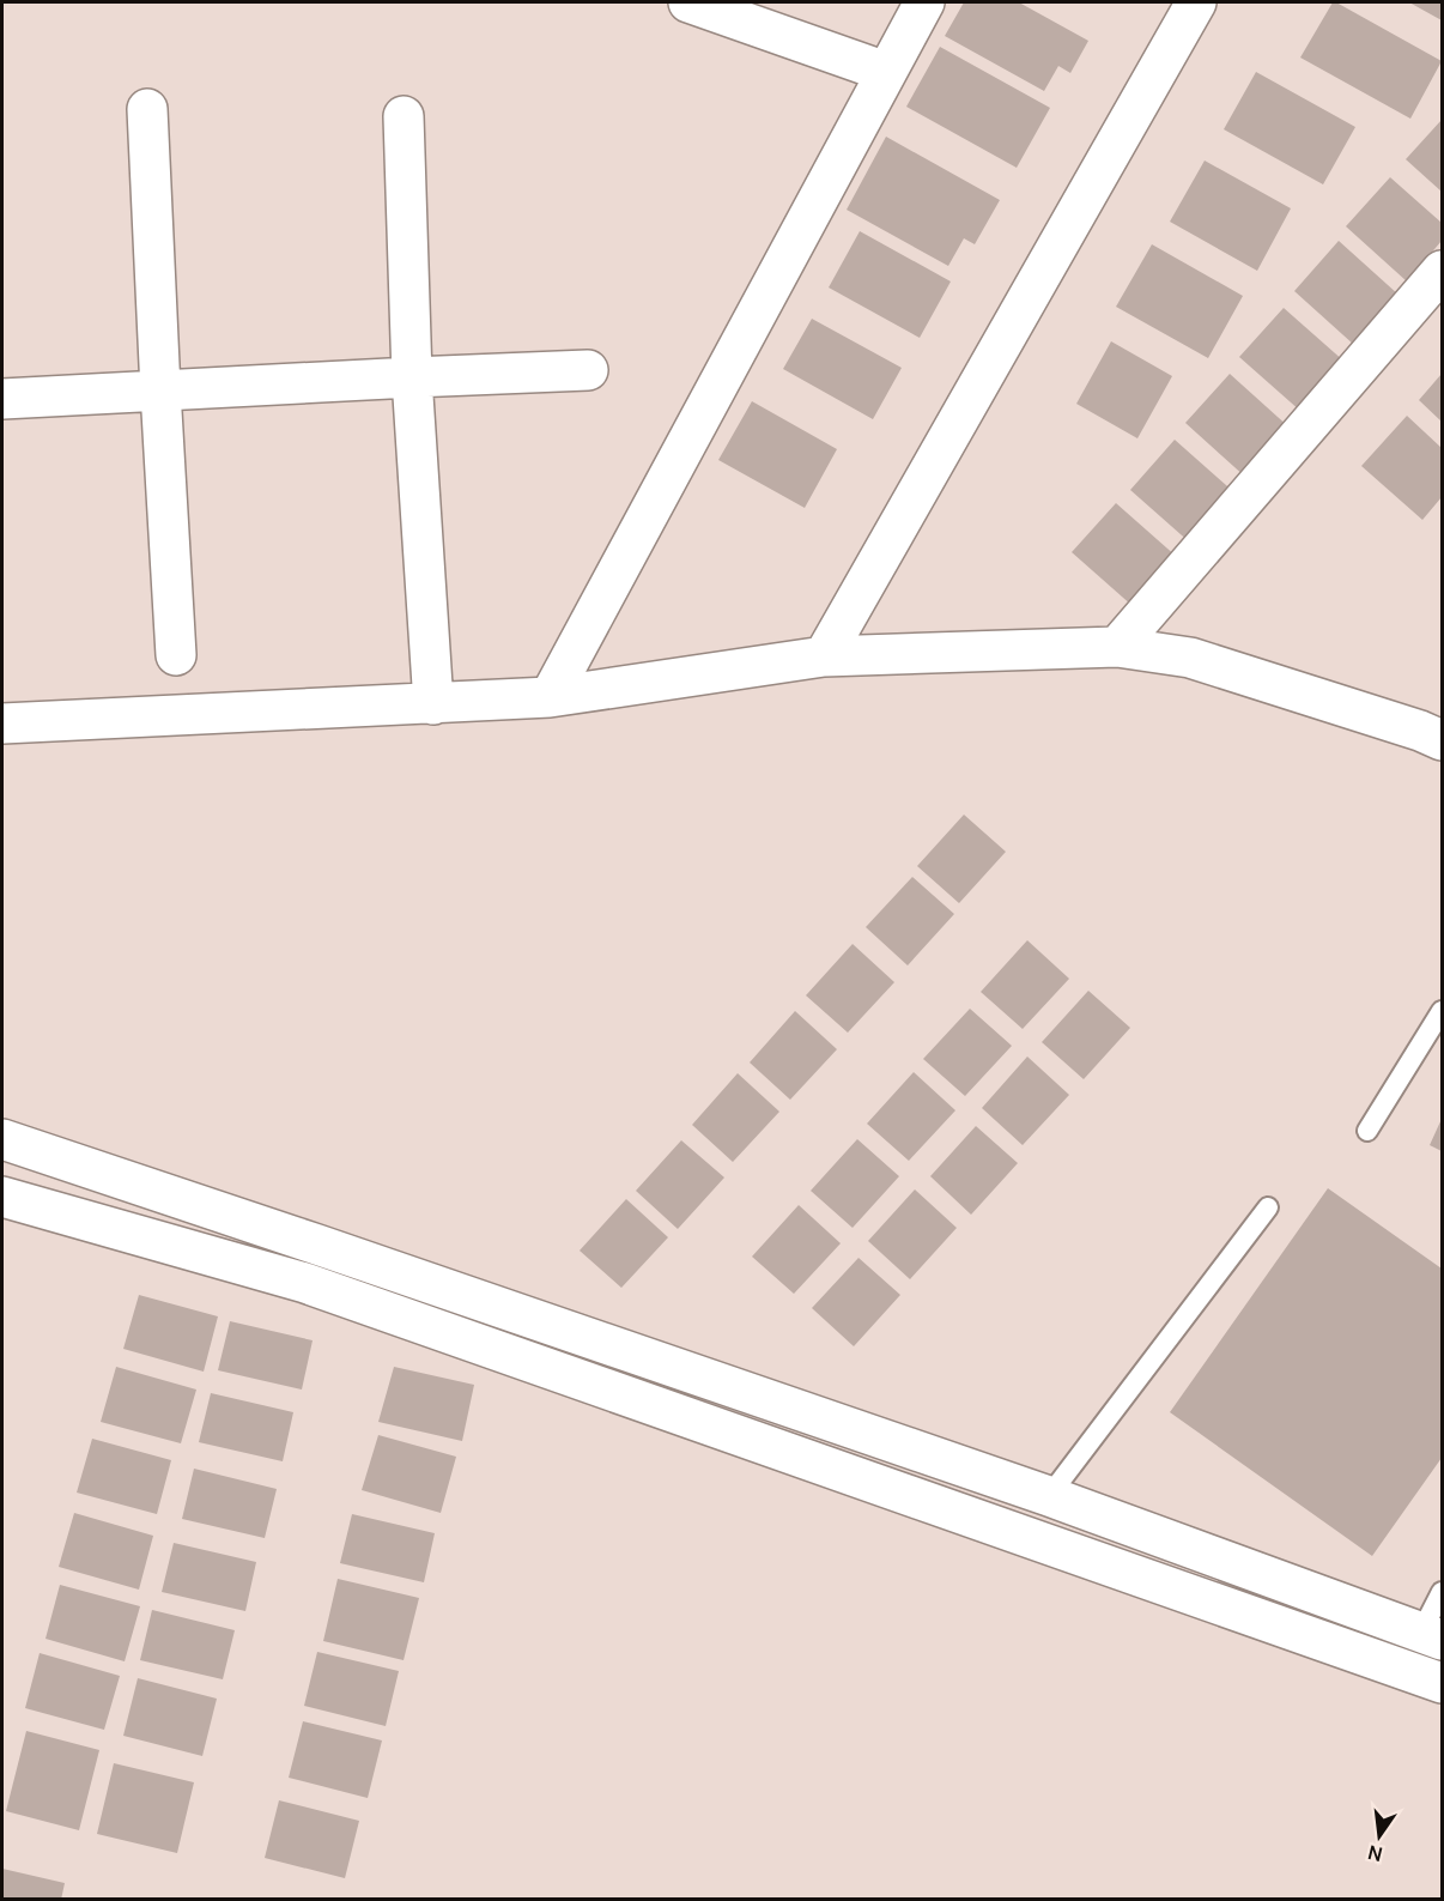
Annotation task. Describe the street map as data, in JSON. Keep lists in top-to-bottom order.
{
  "north": "bottom"
}
